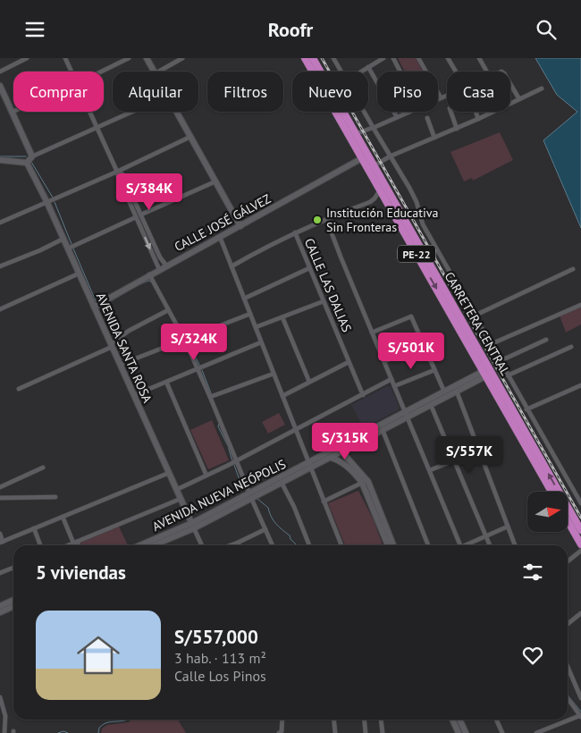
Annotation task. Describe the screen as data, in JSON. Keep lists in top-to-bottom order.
{
  "streets": {
    "highway": ["PE-22", "CARRETERA CENTRAL"],
    "street": [
      "CALLE JOSÉ GÁLVEZ",
      "CALLE LAS DALIAS",
      "AVENIDA SANTA ROSA",
      "AVENIDA NUEVA NEÓPOLIS"
    ]
  },
  "crossings": [
    ["CALLE JOSÉ GÁLVEZ", "CARRETERA CENTRAL"],
    ["CALLE JOSÉ GÁLVEZ", "AVENIDA SANTA ROSA"],
    ["CARRETERA CENTRAL", "AVENIDA NUEVA NEÓPOLIS"],
    ["AVENIDA SANTA ROSA", "AVENIDA NUEVA NEÓPOLIS"]
  ],
  "places": ["Institución Educativa Sin Fronteras"],
  "north": "right",
  "page": {
    "header": "Roofr",
    "chip": [
      "Comprar",
      "Alquilar",
      "Filtros",
      "Nuevo",
      "Piso",
      "Casa"
    ],
    "price": [
      "S/384K",
      "S/324K",
      "S/501K",
      "S/315K",
      "S/557K"
    ],
    "heading": "5 viviendas",
    "list": [
      {
        "name": "S/557,000",
        "note": "3 hab. · 113 m² · Calle Los Pinos"
      }
    ]
  }
}
